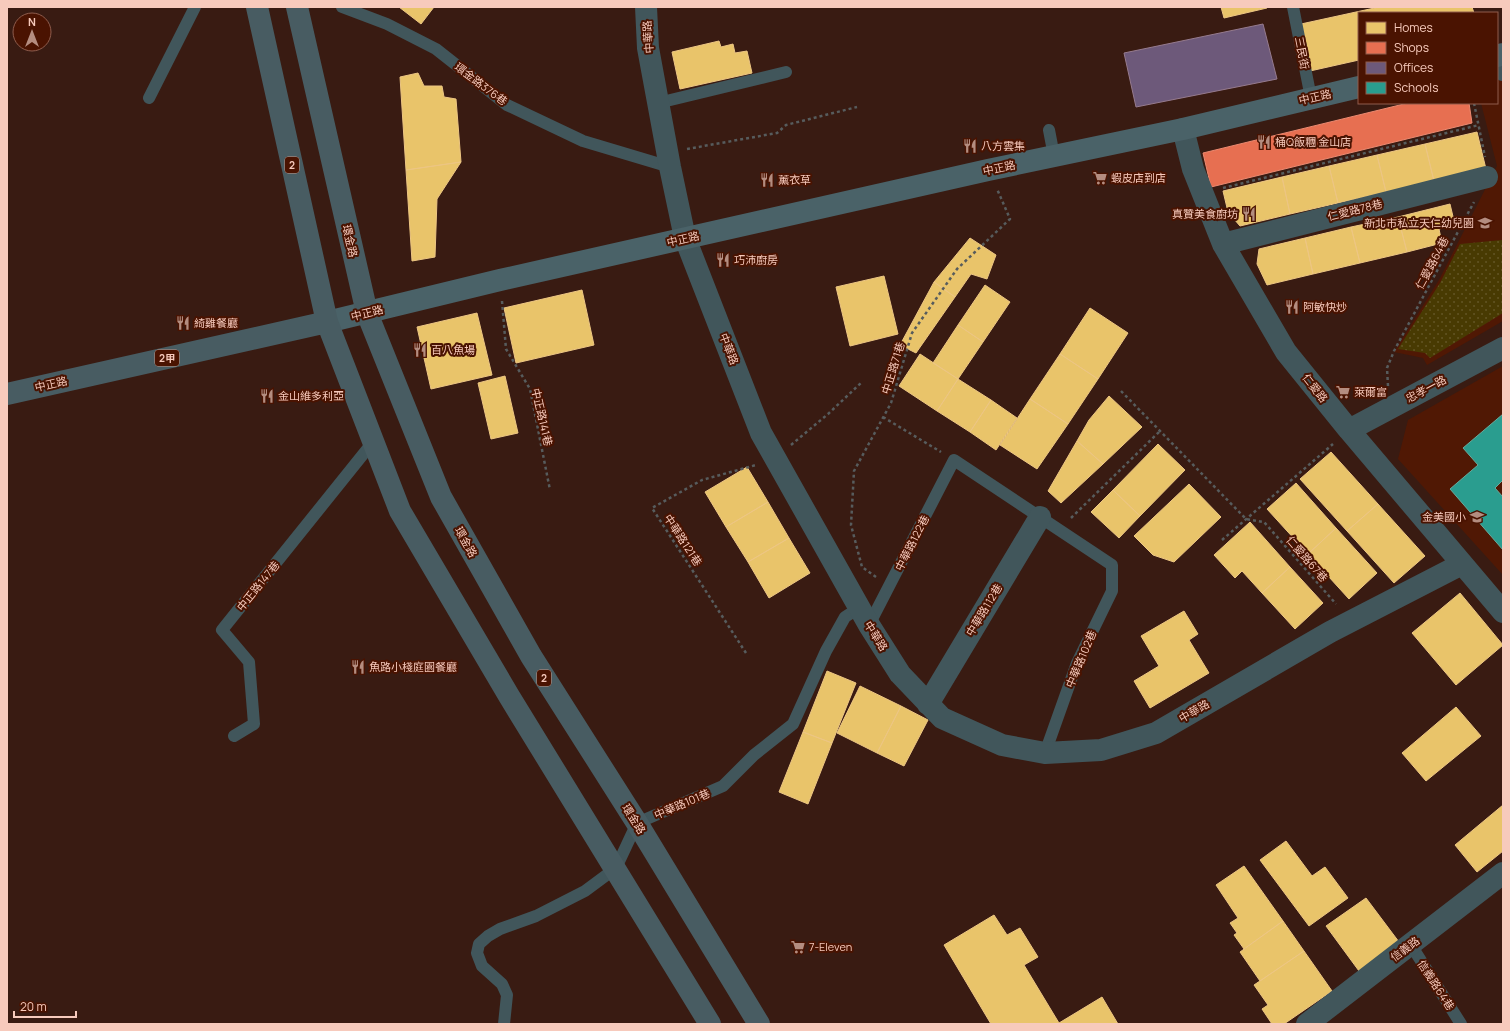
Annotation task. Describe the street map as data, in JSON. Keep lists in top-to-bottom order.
{
  "streets": {
    "main road": [
      "中正路",
      "2",
      "環金路",
      "2甲"
    ],
    "street": [
      "中華路",
      "仁愛路78巷",
      "仁愛路",
      "忠孝一路",
      "中華路112巷",
      "信義路"
    ],
    "lane": [
      "三民街",
      "環金路376巷",
      "中華路122巷",
      "中正路147巷",
      "中華路102巷",
      "中華路101巷",
      "信義路64巷"
    ],
    "path": [
      "仁愛路64巷",
      "中正路71巷",
      "中正路141巷",
      "中華路121巷",
      "仁愛路67巷"
    ]
  },
  "crossings": [
    ["中華路", "環金路376巷"],
    ["中華路", "中正路"],
    ["中華路", "仁愛路"],
    ["中華路", "中華路121巷"],
    ["中華路", "中華路122巷"],
    ["中華路", "仁愛路67巷"],
    ["中華路", "中華路112巷"],
    ["中華路", "中華路102巷"],
    ["中華路", "中華路101巷"],
    ["三民街", "中正路"],
    ["中正路", "2"],
    ["中正路", "環金路"],
    ["中正路", "中正路71巷"],
    ["中正路", "仁愛路"],
    ["中正路", "中正路141巷"],
    ["2", "中正路147巷"],
    ["仁愛路78巷", "仁愛路64巷"],
    ["仁愛路78巷", "仁愛路"],
    ["環金路", "中華路101巷"],
    ["仁愛路64巷", "忠孝一路"],
    ["中正路71巷", "中華路122巷"],
    ["仁愛路", "忠孝一路"],
    ["中華路122巷", "中華路101巷"],
    ["信義路", "信義路64巷"]
  ],
  "places": {
    "restaurant": [
      "桶Q飯糰 金山店",
      "八方雲集",
      "薰衣草",
      "真贊美食廚坊",
      "巧沛廚房",
      "阿敏快炒",
      "綺雞餐廳",
      "百八魚場",
      "金山維多利亞",
      "魚路小棧庭園餐廳"
    ],
    "supermarket": ["蝦皮店到店", "萊爾富", "7-Eleven"],
    "school or university": ["新北市私立天仁幼兒園", "金美國小"]
  },
  "legend": [
    "Homes",
    "Shops",
    "Offices",
    "Schools"
  ],
  "scale_bar": "20 m",
  "north": "top"
}
